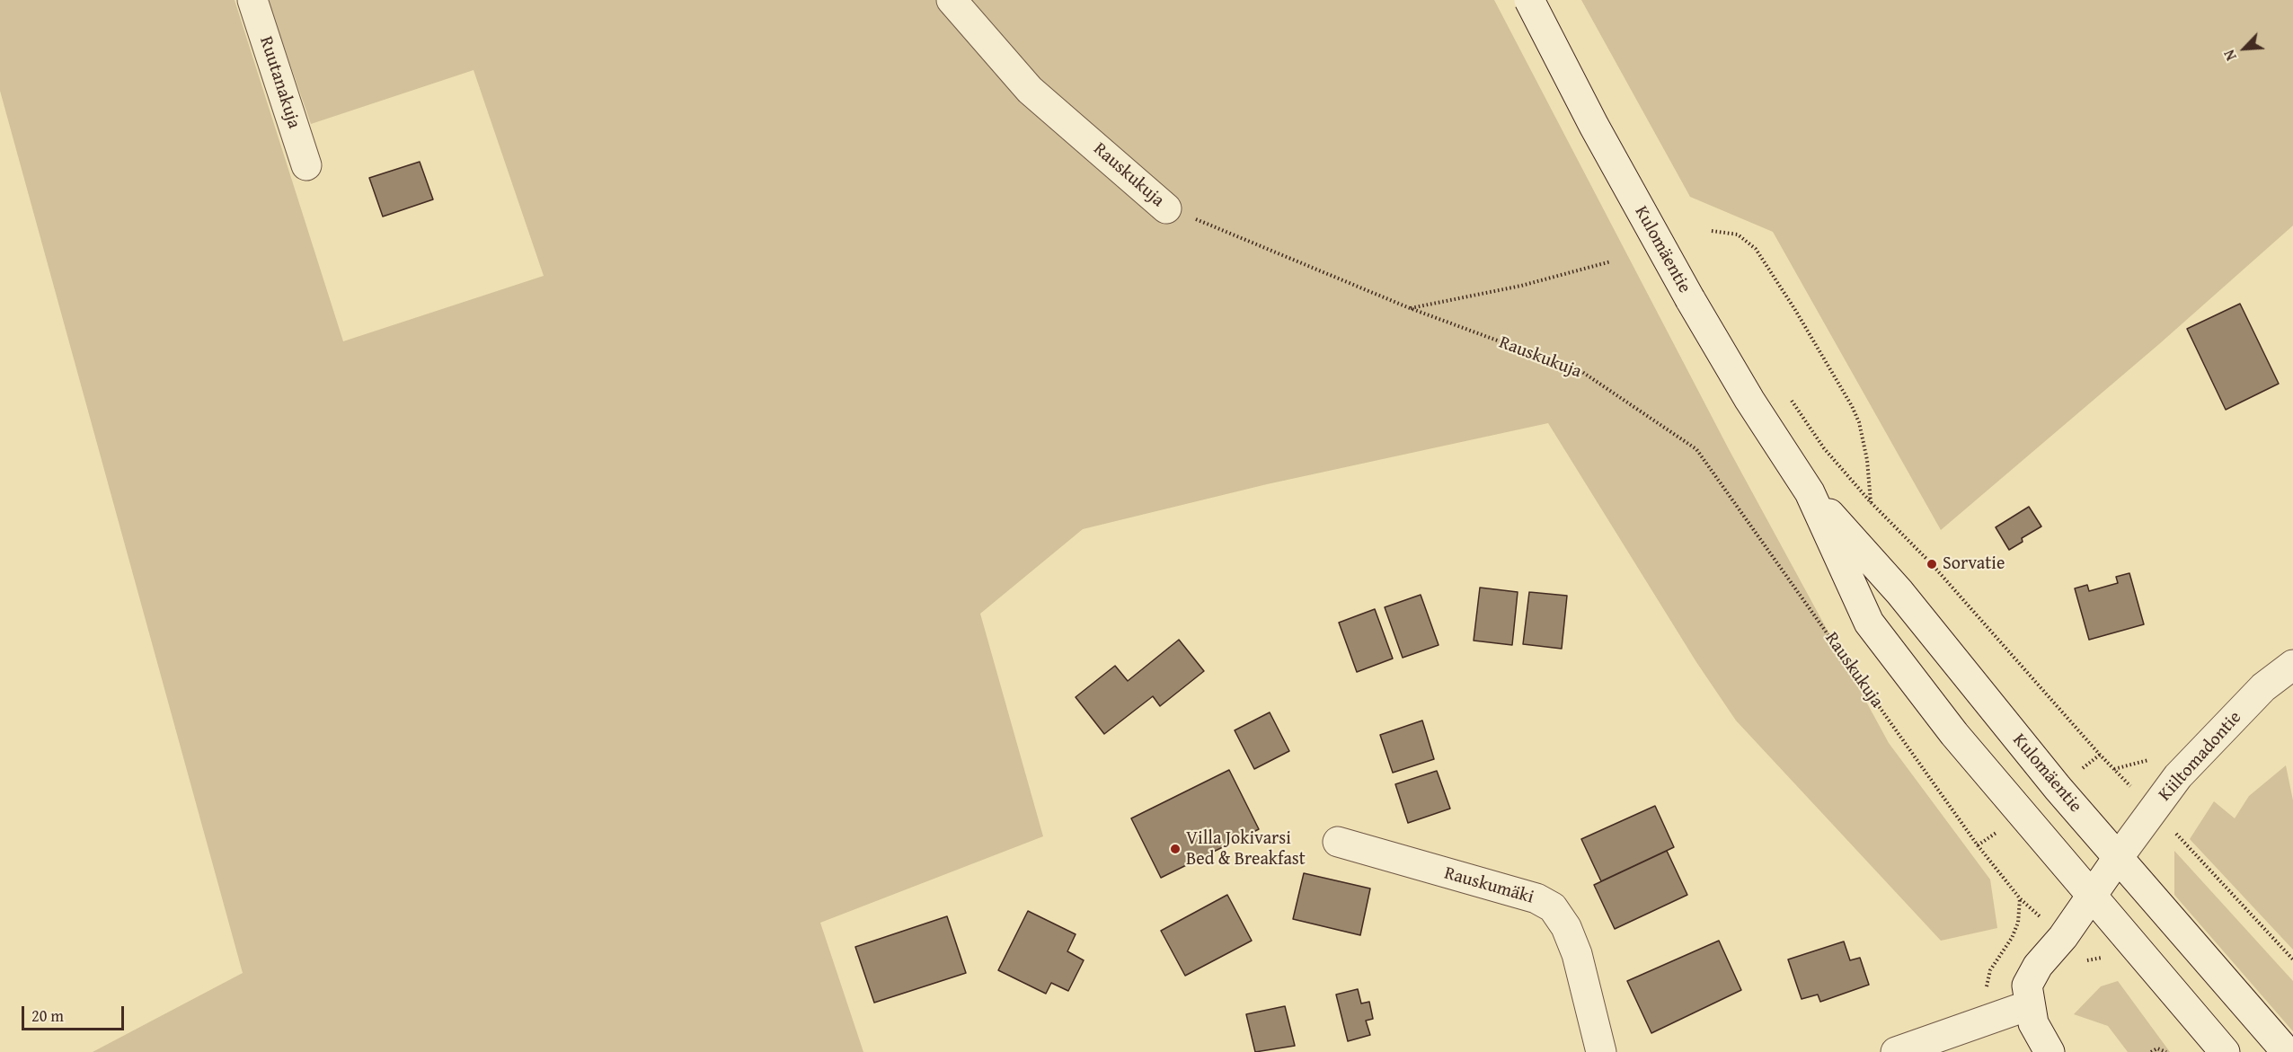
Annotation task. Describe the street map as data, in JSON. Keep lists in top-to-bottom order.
{
  "streets": {
    "main road": [
      "Ruutanakuja",
      "Rauskukuja",
      "Kulomäentie",
      "Kiiltomadontie",
      "Rauskumäki"
    ]
  },
  "crossings": [
    ["Kulomäentie", "Kiiltomadontie"]
  ],
  "places": ["Sorvatie", "Villa Jokivarsi Bed & Breakfast"],
  "scale_bar": "20 m",
  "north": "bottom left"
}
